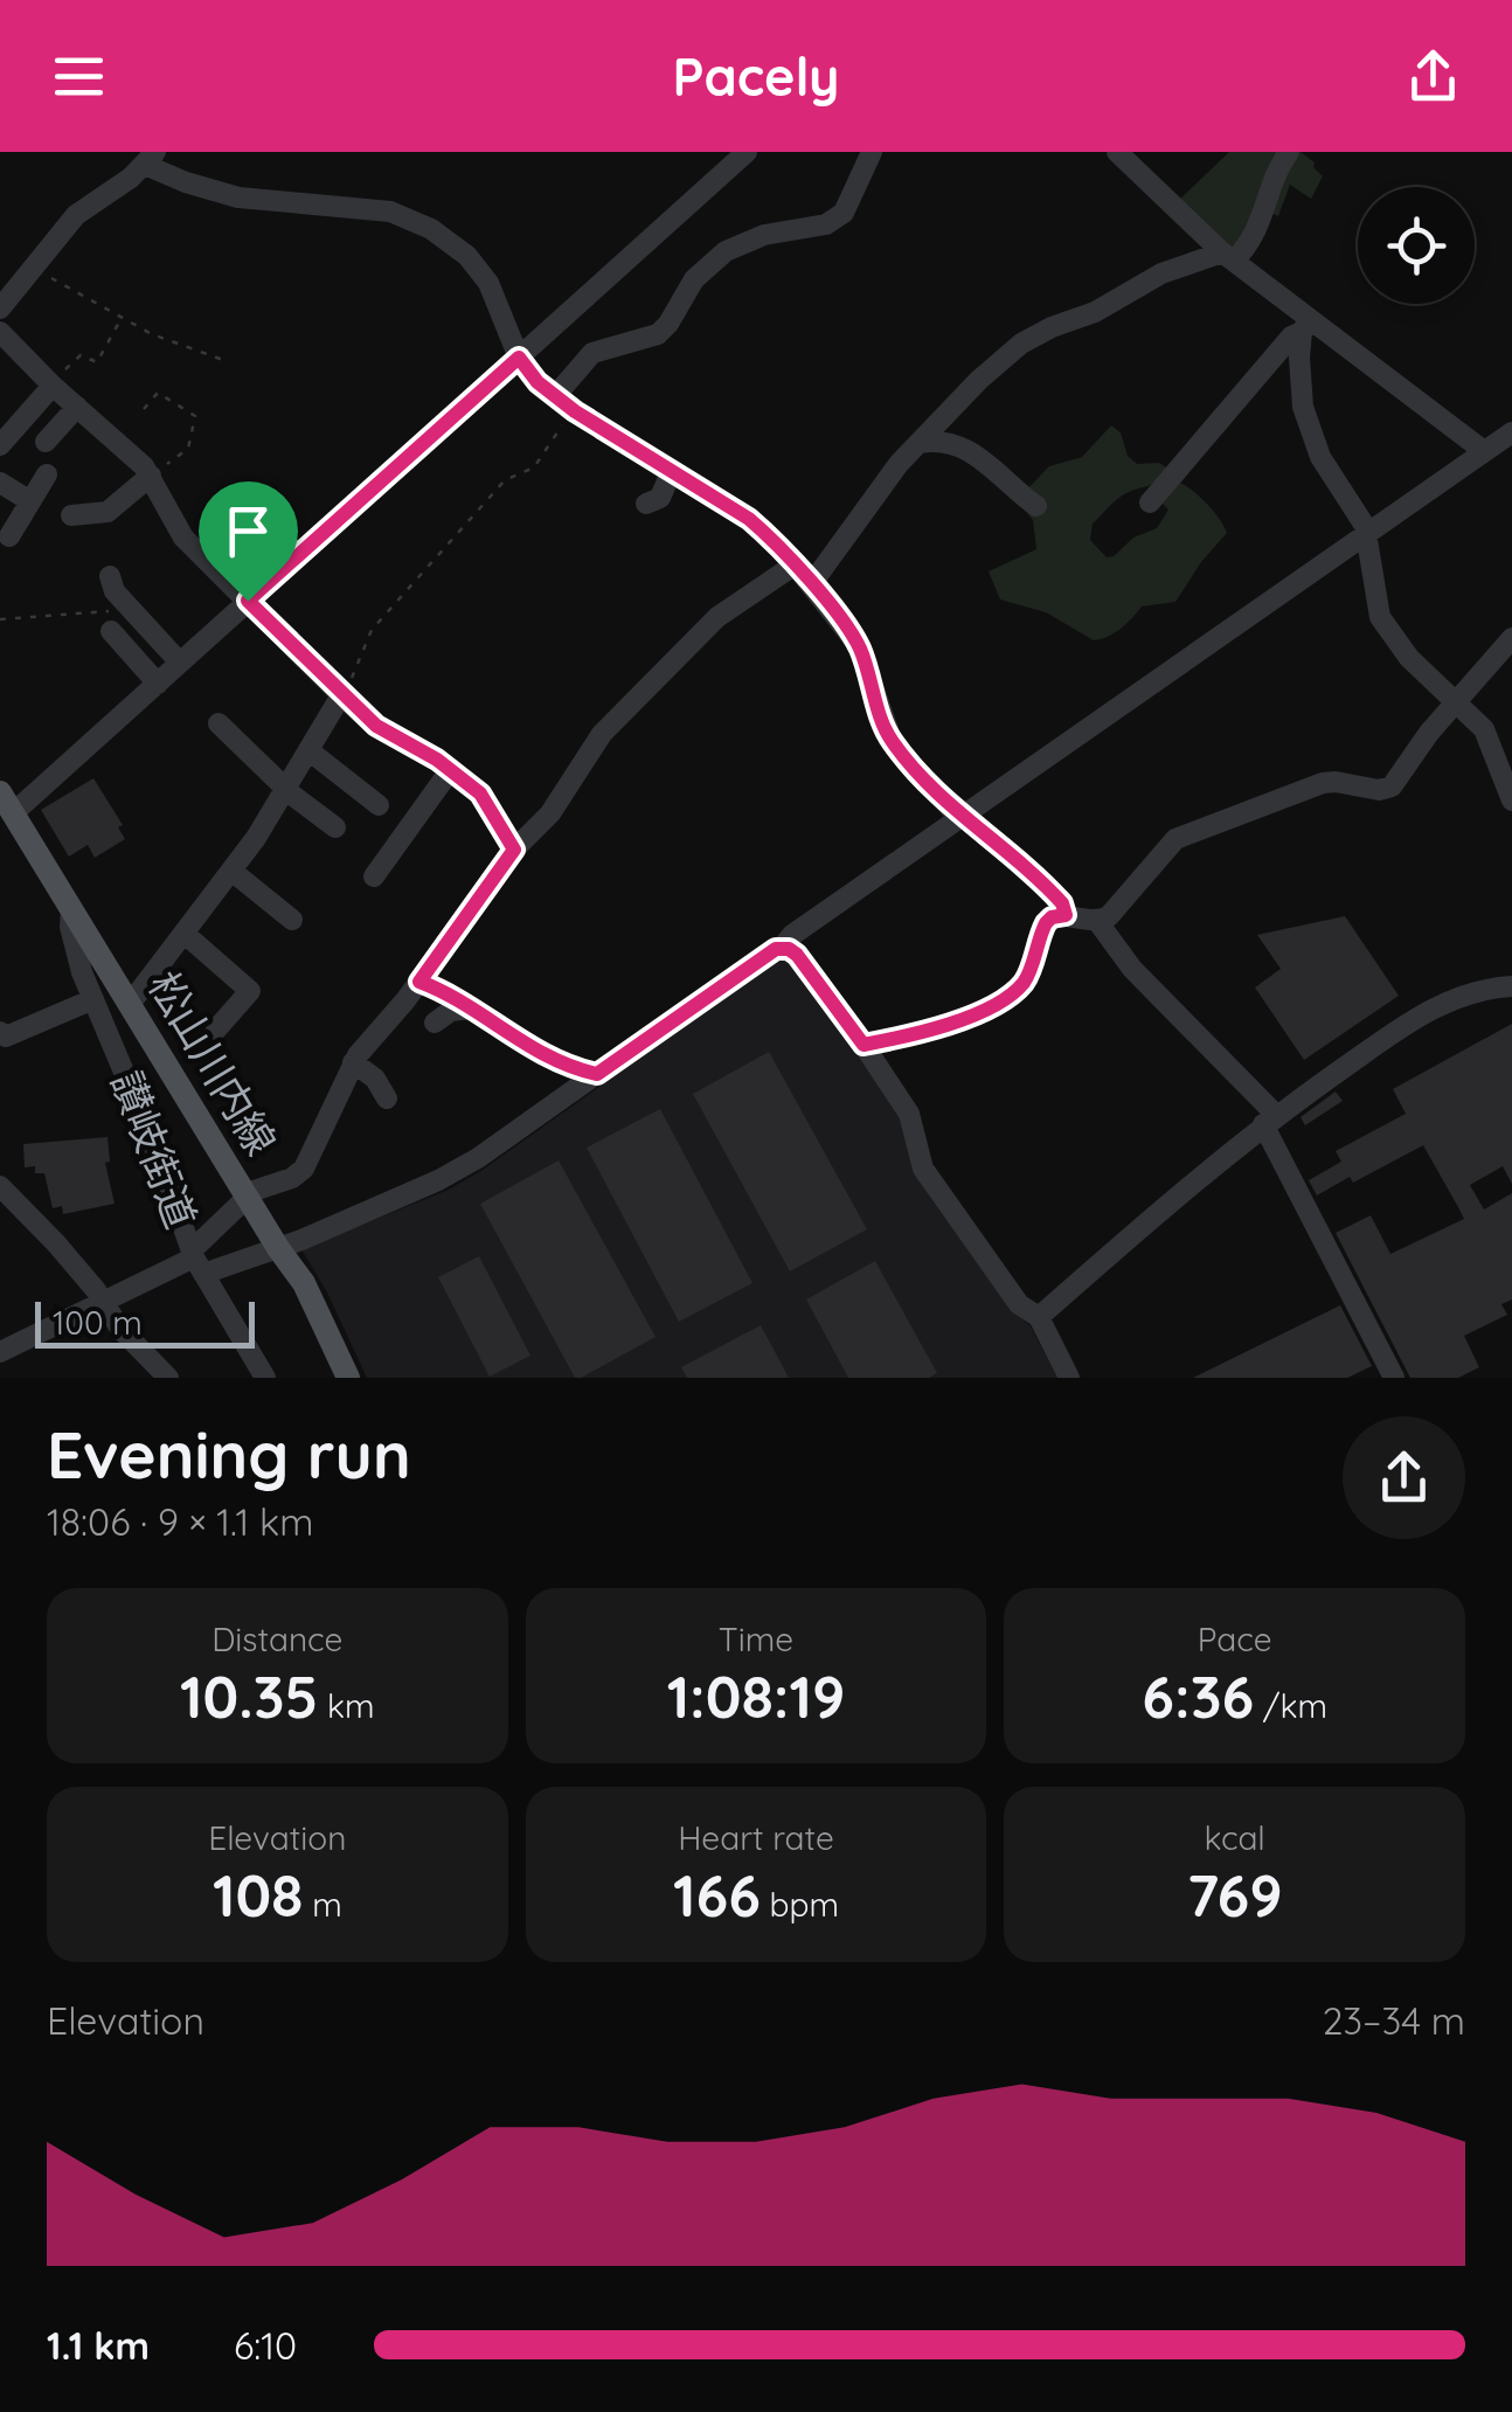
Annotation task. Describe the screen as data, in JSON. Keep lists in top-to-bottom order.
{
  "streets": {
    "main road": ["松山川内線"],
    "street": ["讃岐街道"]
  },
  "crossings": [
    ["松山川内線", "讃岐街道"]
  ],
  "scale_bar": "100 m",
  "page": {
    "header": "Pacely",
    "scale": "100 m",
    "heading": ["Evening run", "18:06 · 9 × 1.1 km"],
    "stats": [
      ["Distance", "10.35 km"],
      ["Time", "1:08:19"],
      ["Pace", "6:36 /km"],
      ["Elevation", "108 m"],
      ["Heart rate", "166 bpm"],
      ["kcal", "769"]
    ],
    "chart": ["Elevation", "23–34 m"],
    "list": [
      {
        "name": "1.1 km",
        "note": "6:10"
      }
    ]
  }
}
